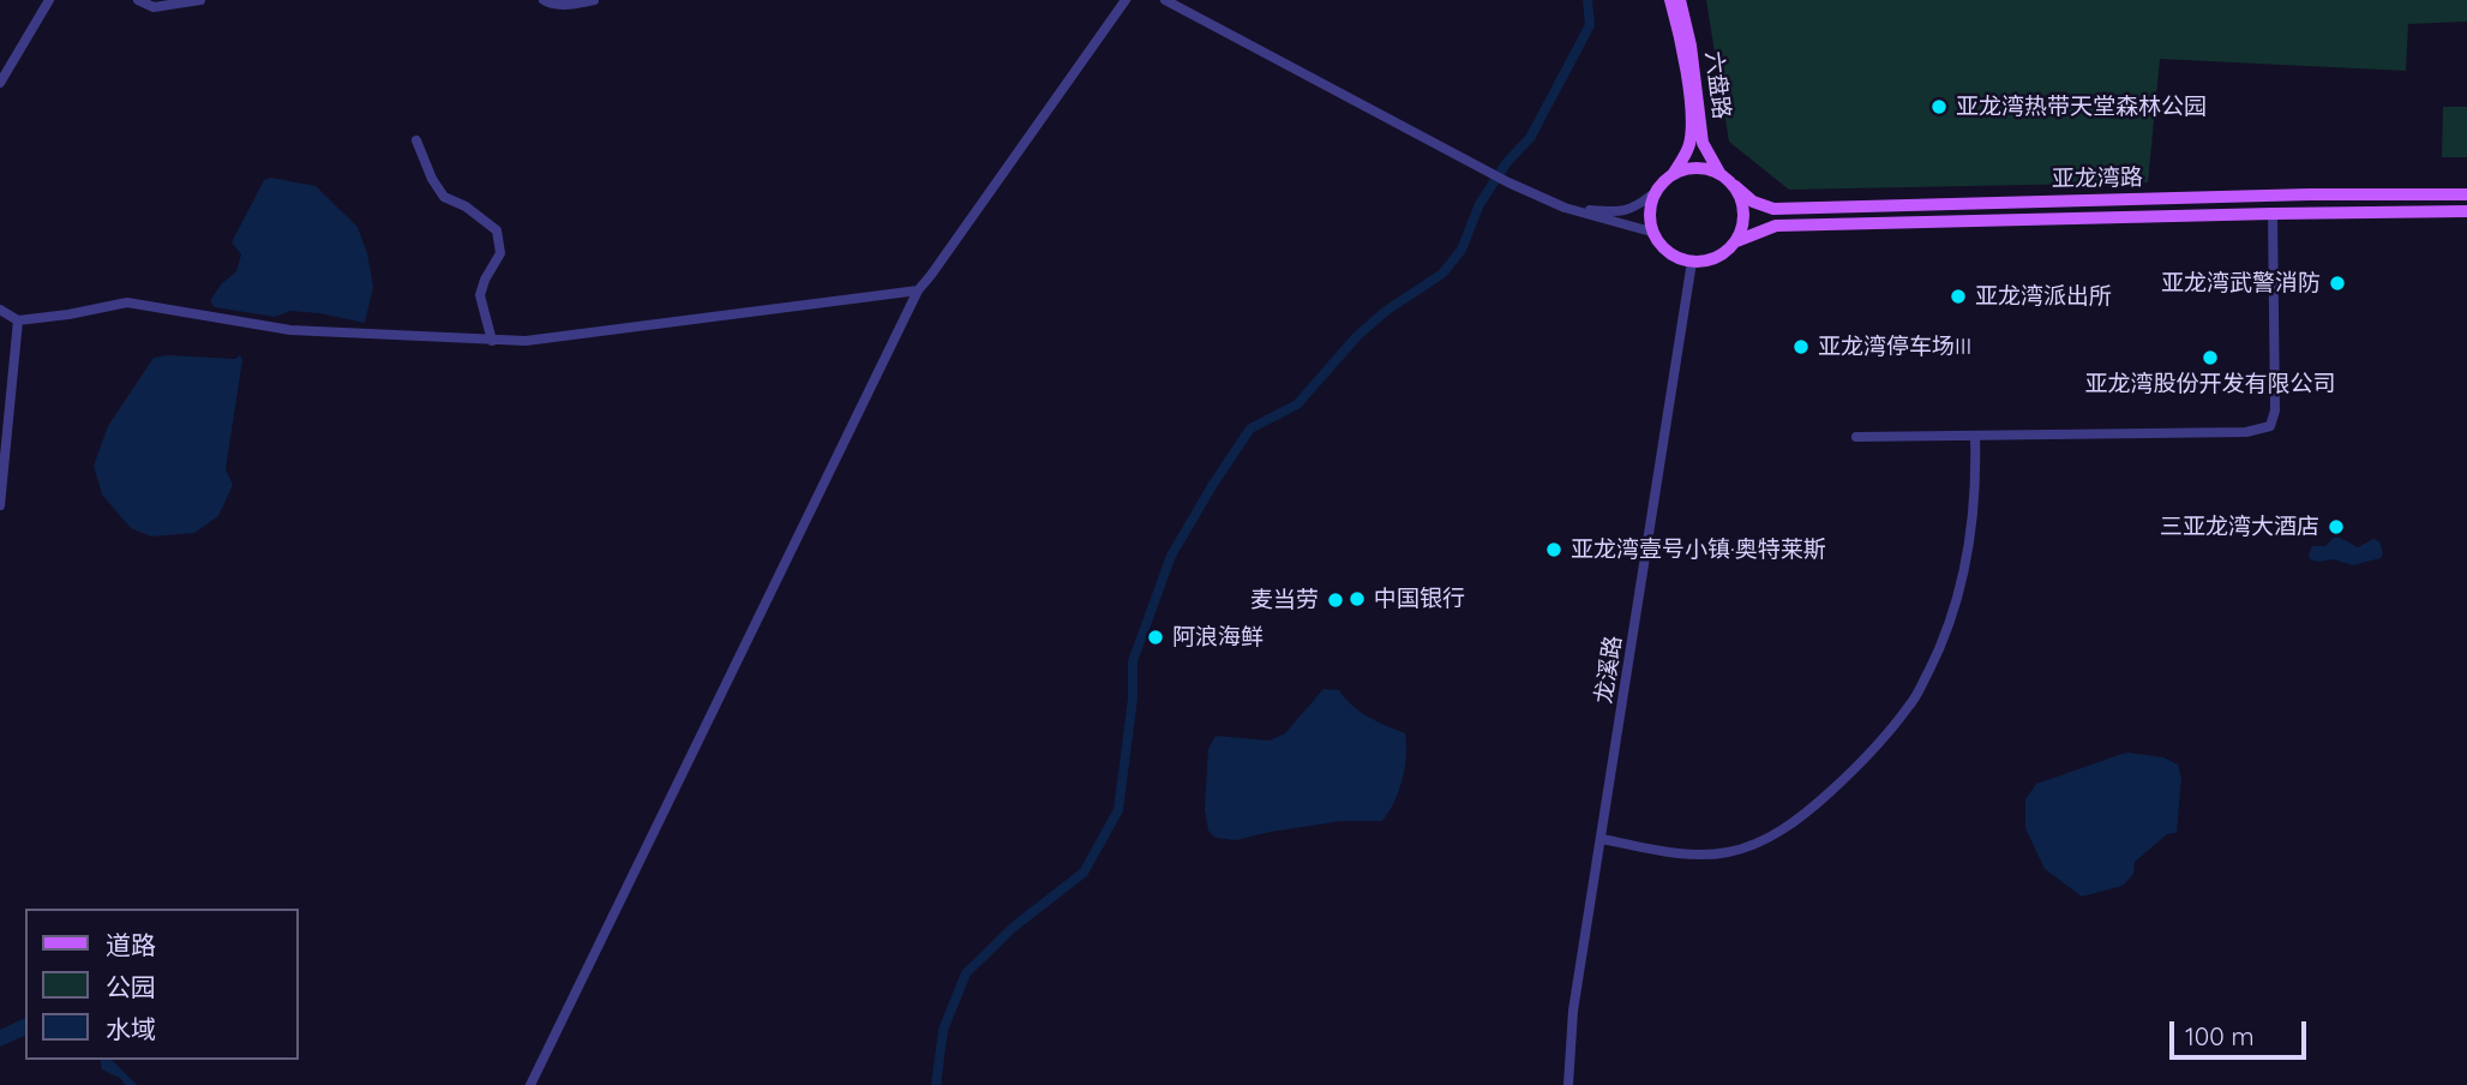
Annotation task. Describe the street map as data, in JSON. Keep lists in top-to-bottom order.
{
  "streets": {
    "main road": ["六盘路", "亚龙湾路"],
    "street": ["龙溪路"]
  },
  "crossings": [
    ["六盘路", "亚龙湾路"],
    ["六盘路", "龙溪路"],
    ["亚龙湾路", "龙溪路"]
  ],
  "places": [
    "亚龙湾热带天堂森林公园",
    "亚龙湾武警消防",
    "亚龙湾派出所",
    "亚龙湾停车场III",
    "亚龙湾股份开发有限公司",
    "三亚龙湾大酒店",
    "亚龙湾壹号小镇·奥特莱斯",
    "中国银行",
    "麦当劳",
    "阿浪海鲜"
  ],
  "legend": ["道路", "公园", "水域"],
  "scale_bar": "100 m"
}
